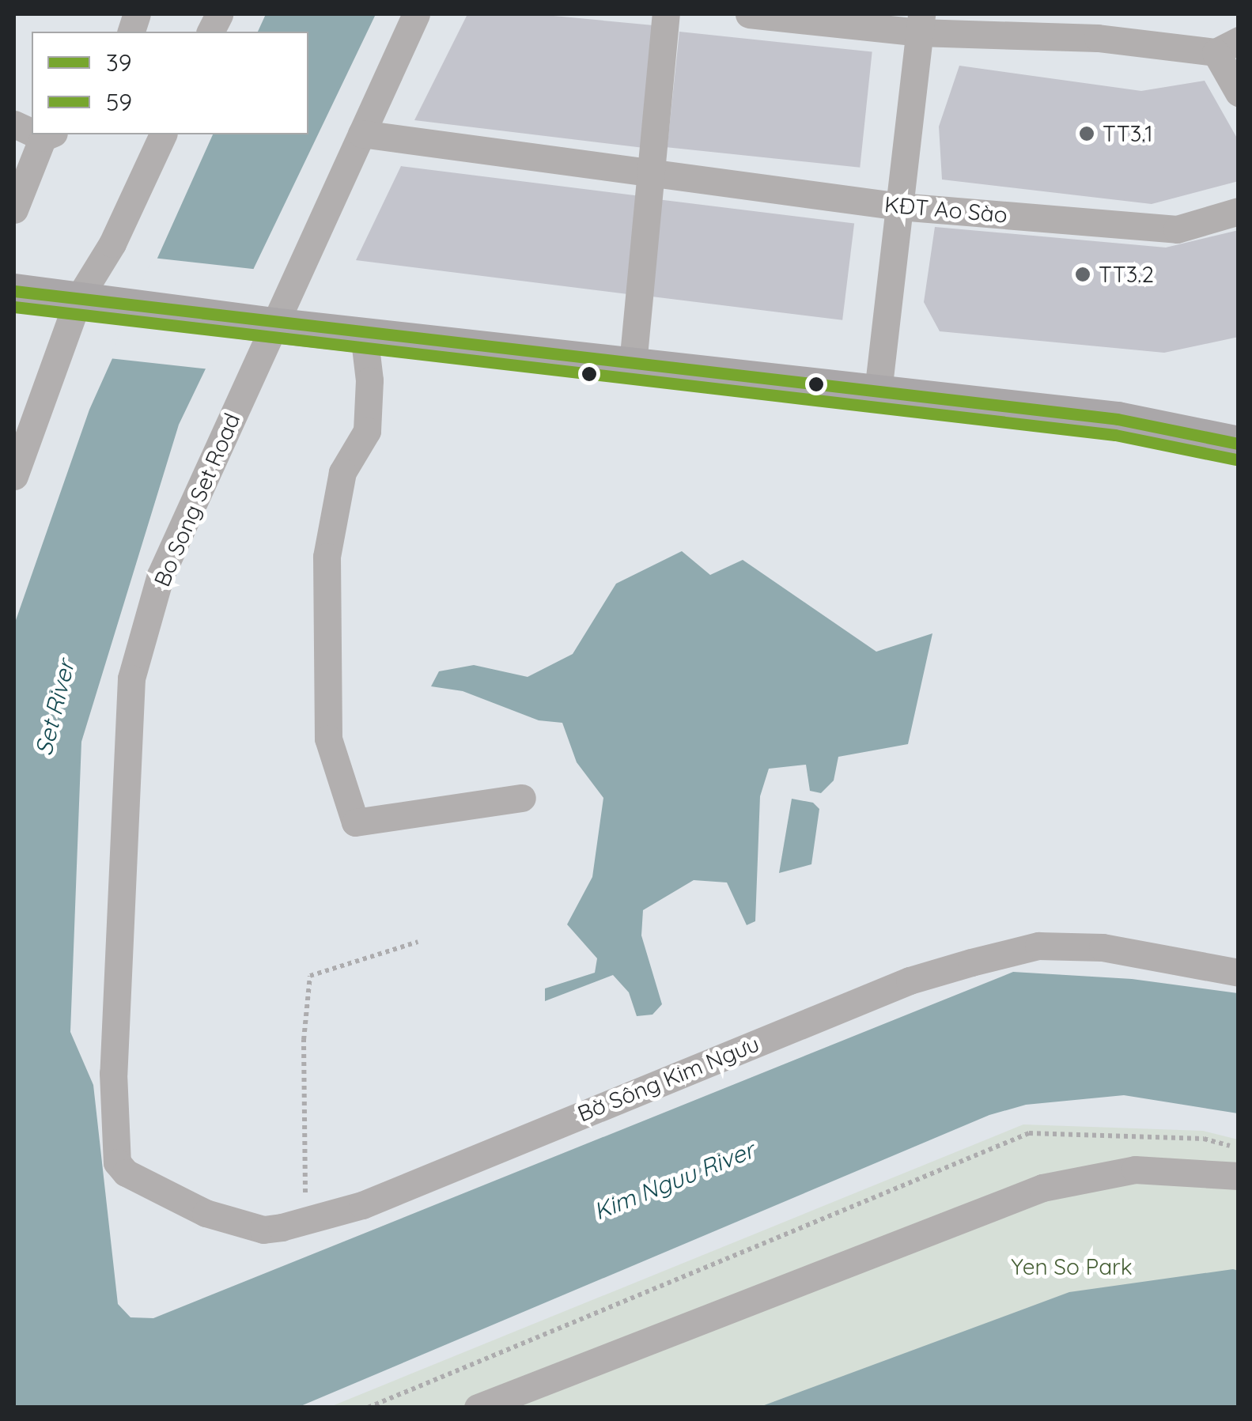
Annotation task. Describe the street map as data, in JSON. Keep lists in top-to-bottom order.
{
  "streets": {
    "street": ["KĐT Ao Sào", "Bo Song Set Road", "Bờ Sông Kim Ngưu"]
  },
  "crossings": [
    ["KĐT Ao Sào", "Bo Song Set Road"],
    ["Bo Song Set Road", "Bờ Sông Kim Ngưu"]
  ],
  "water": ["Set River", "Kim Nguu River"],
  "parks": ["Yen So Park"],
  "places": ["TT3.1", "TT3.2"],
  "lines": ["transit line 39", "transit line 59"],
  "legend": ["39", "59"]
}
